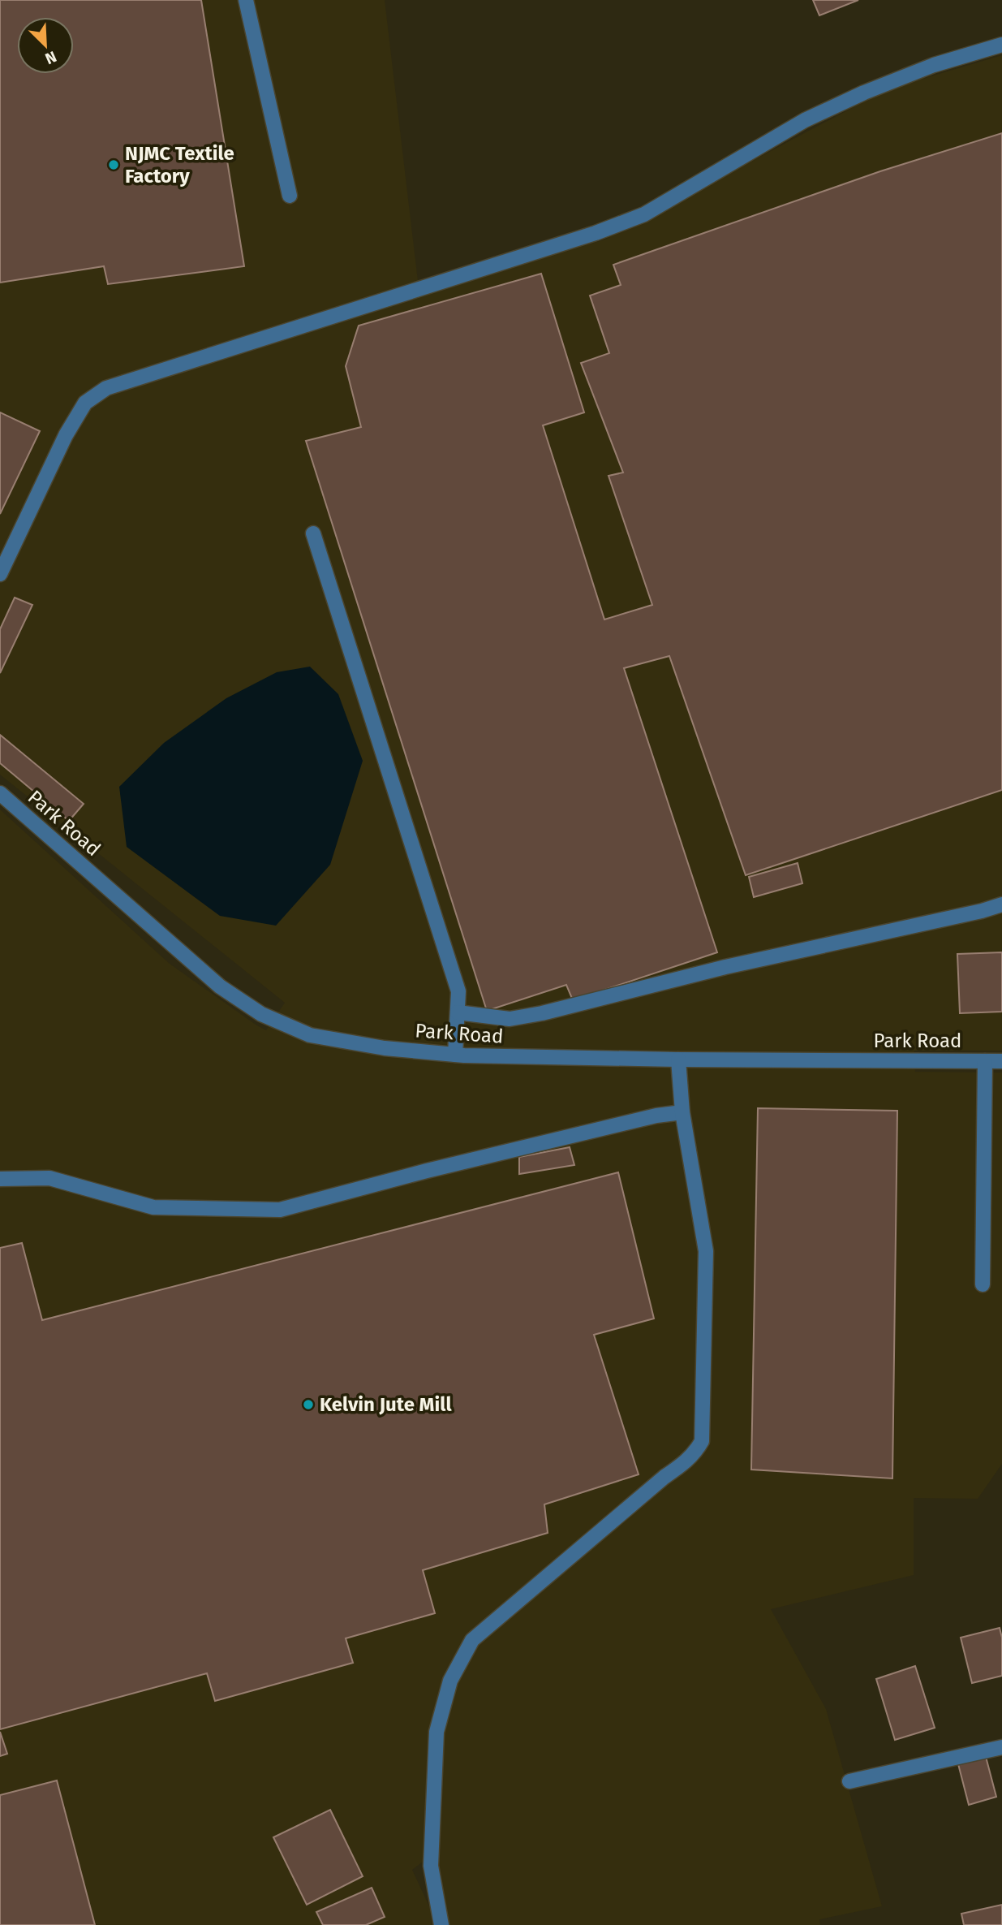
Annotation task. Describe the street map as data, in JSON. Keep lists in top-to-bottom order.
{
  "streets": {
    "street": ["Park Road"]
  },
  "places": ["NJMC Textile Factory", "Kelvin Jute Mill"],
  "north": "bottom right"
}
